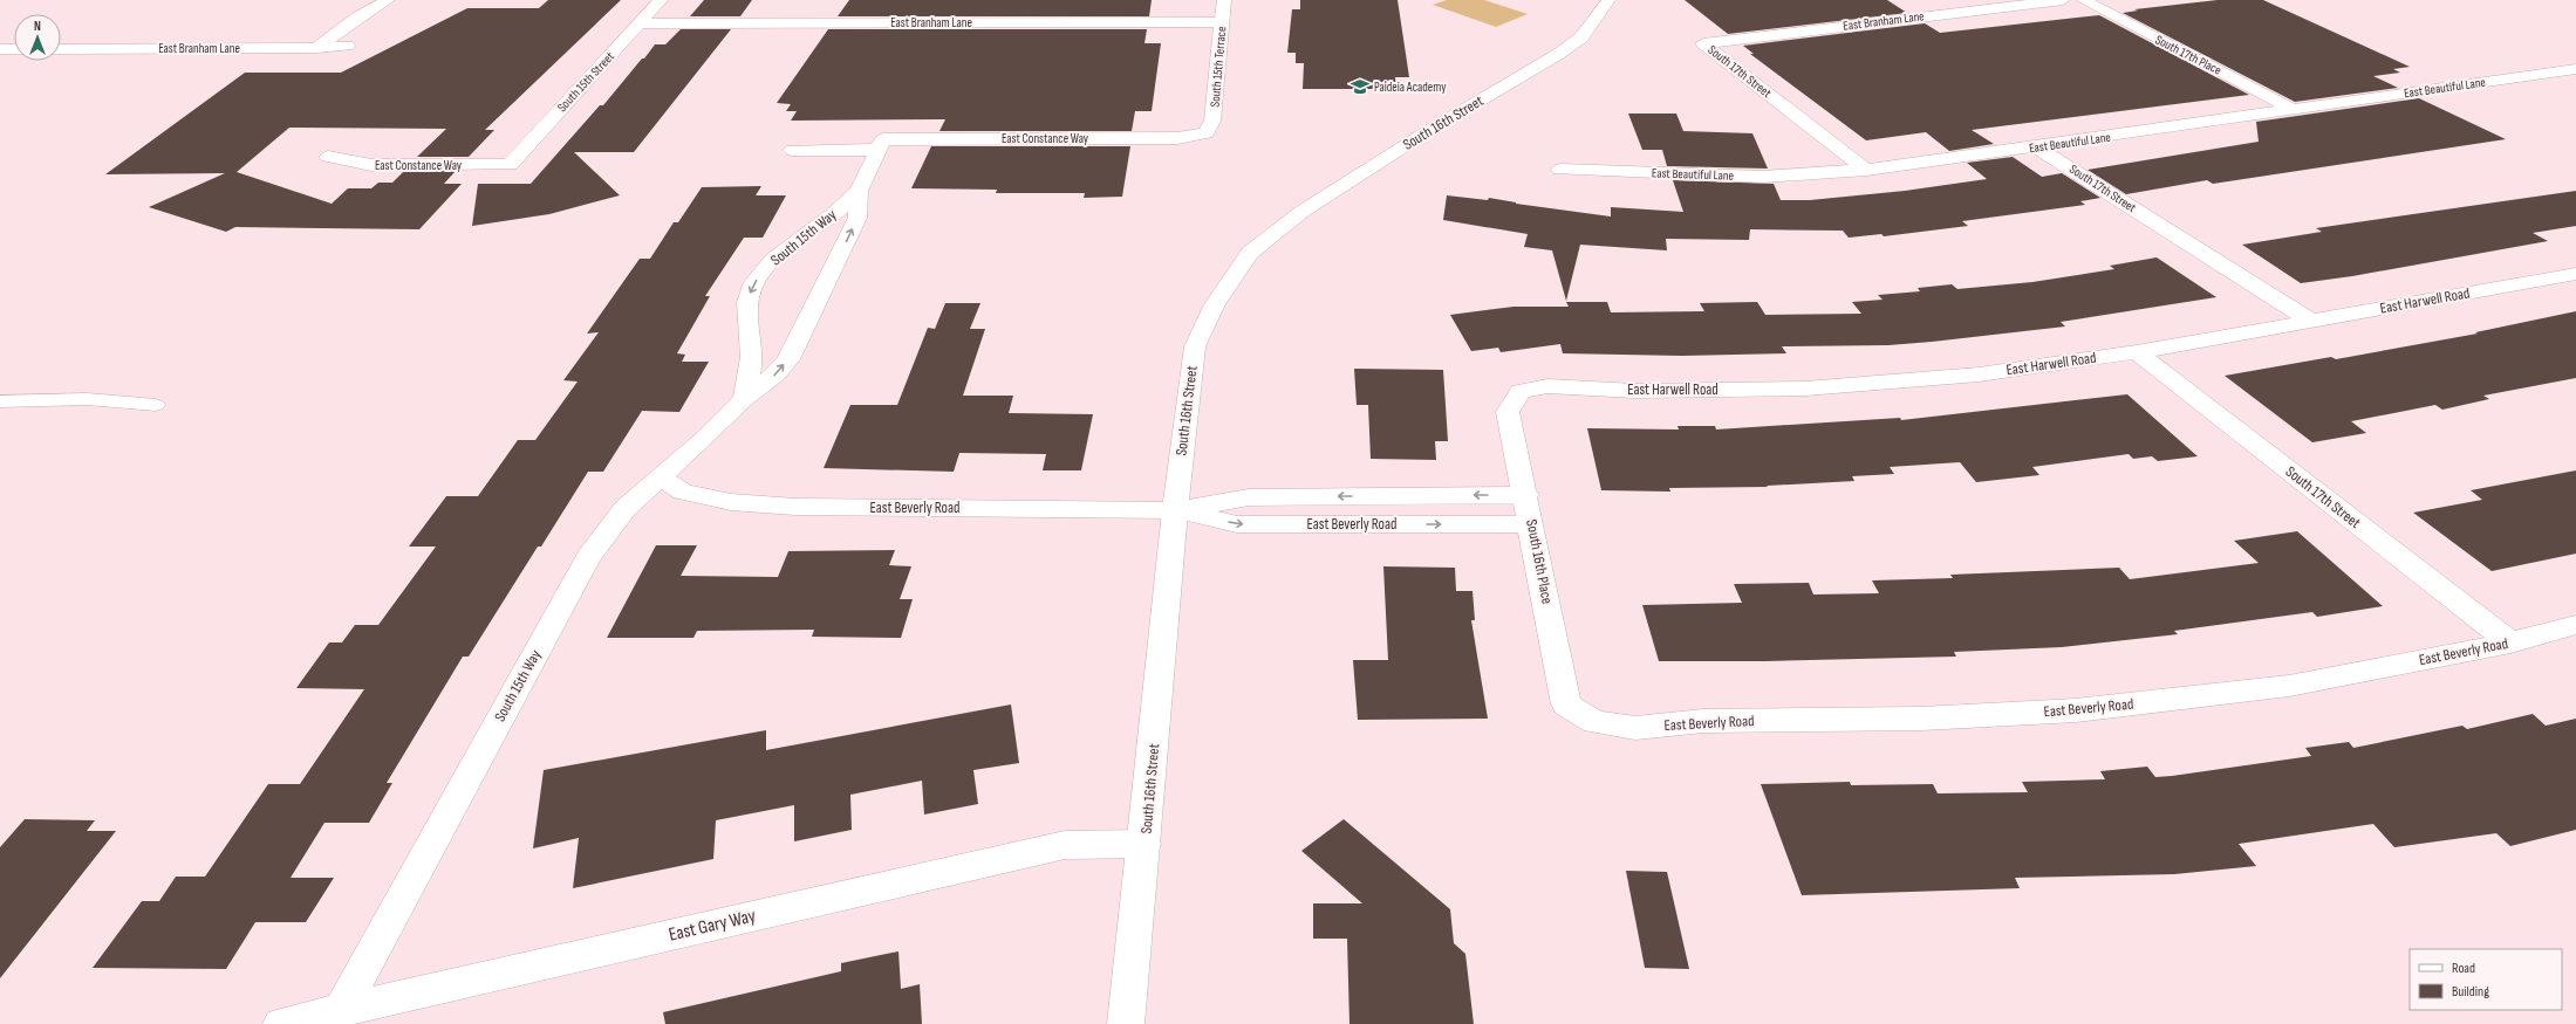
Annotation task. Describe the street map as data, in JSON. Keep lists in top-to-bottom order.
{
  "streets": {
    "street": [
      "East Branham Lane",
      "South 17th Place",
      "South 15th Terrace",
      "South 17th Street",
      "South 15th Street",
      "East Beautiful Lane",
      "South 16th Street",
      "East Constance Way",
      "South 15th Way",
      "East Harwell Road",
      "East Beverly Road",
      "South 16th Place",
      "East Gary Way"
    ]
  },
  "crossings": [
    ["East Branham Lane", "South 15th Terrace"],
    ["East Branham Lane", "South 17th Street"],
    ["East Branham Lane", "South 15th Street"],
    ["South 17th Place", "East Beautiful Lane"],
    ["South 15th Terrace", "East Constance Way"],
    ["South 17th Street", "East Beautiful Lane"],
    ["South 17th Street", "East Harwell Road"],
    ["South 17th Street", "East Beverly Road"],
    ["South 15th Street", "East Constance Way"],
    ["South 16th Street", "East Beverly Road"],
    ["South 16th Street", "East Gary Way"],
    ["East Constance Way", "South 15th Way"],
    ["South 15th Way", "East Beverly Road"],
    ["South 15th Way", "East Gary Way"],
    ["East Harwell Road", "South 16th Place"],
    ["East Beverly Road", "South 16th Place"]
  ],
  "places": {
    "school or university": ["Paideia Academy"]
  },
  "legend": ["Road", "Building"],
  "north": "top"
}
